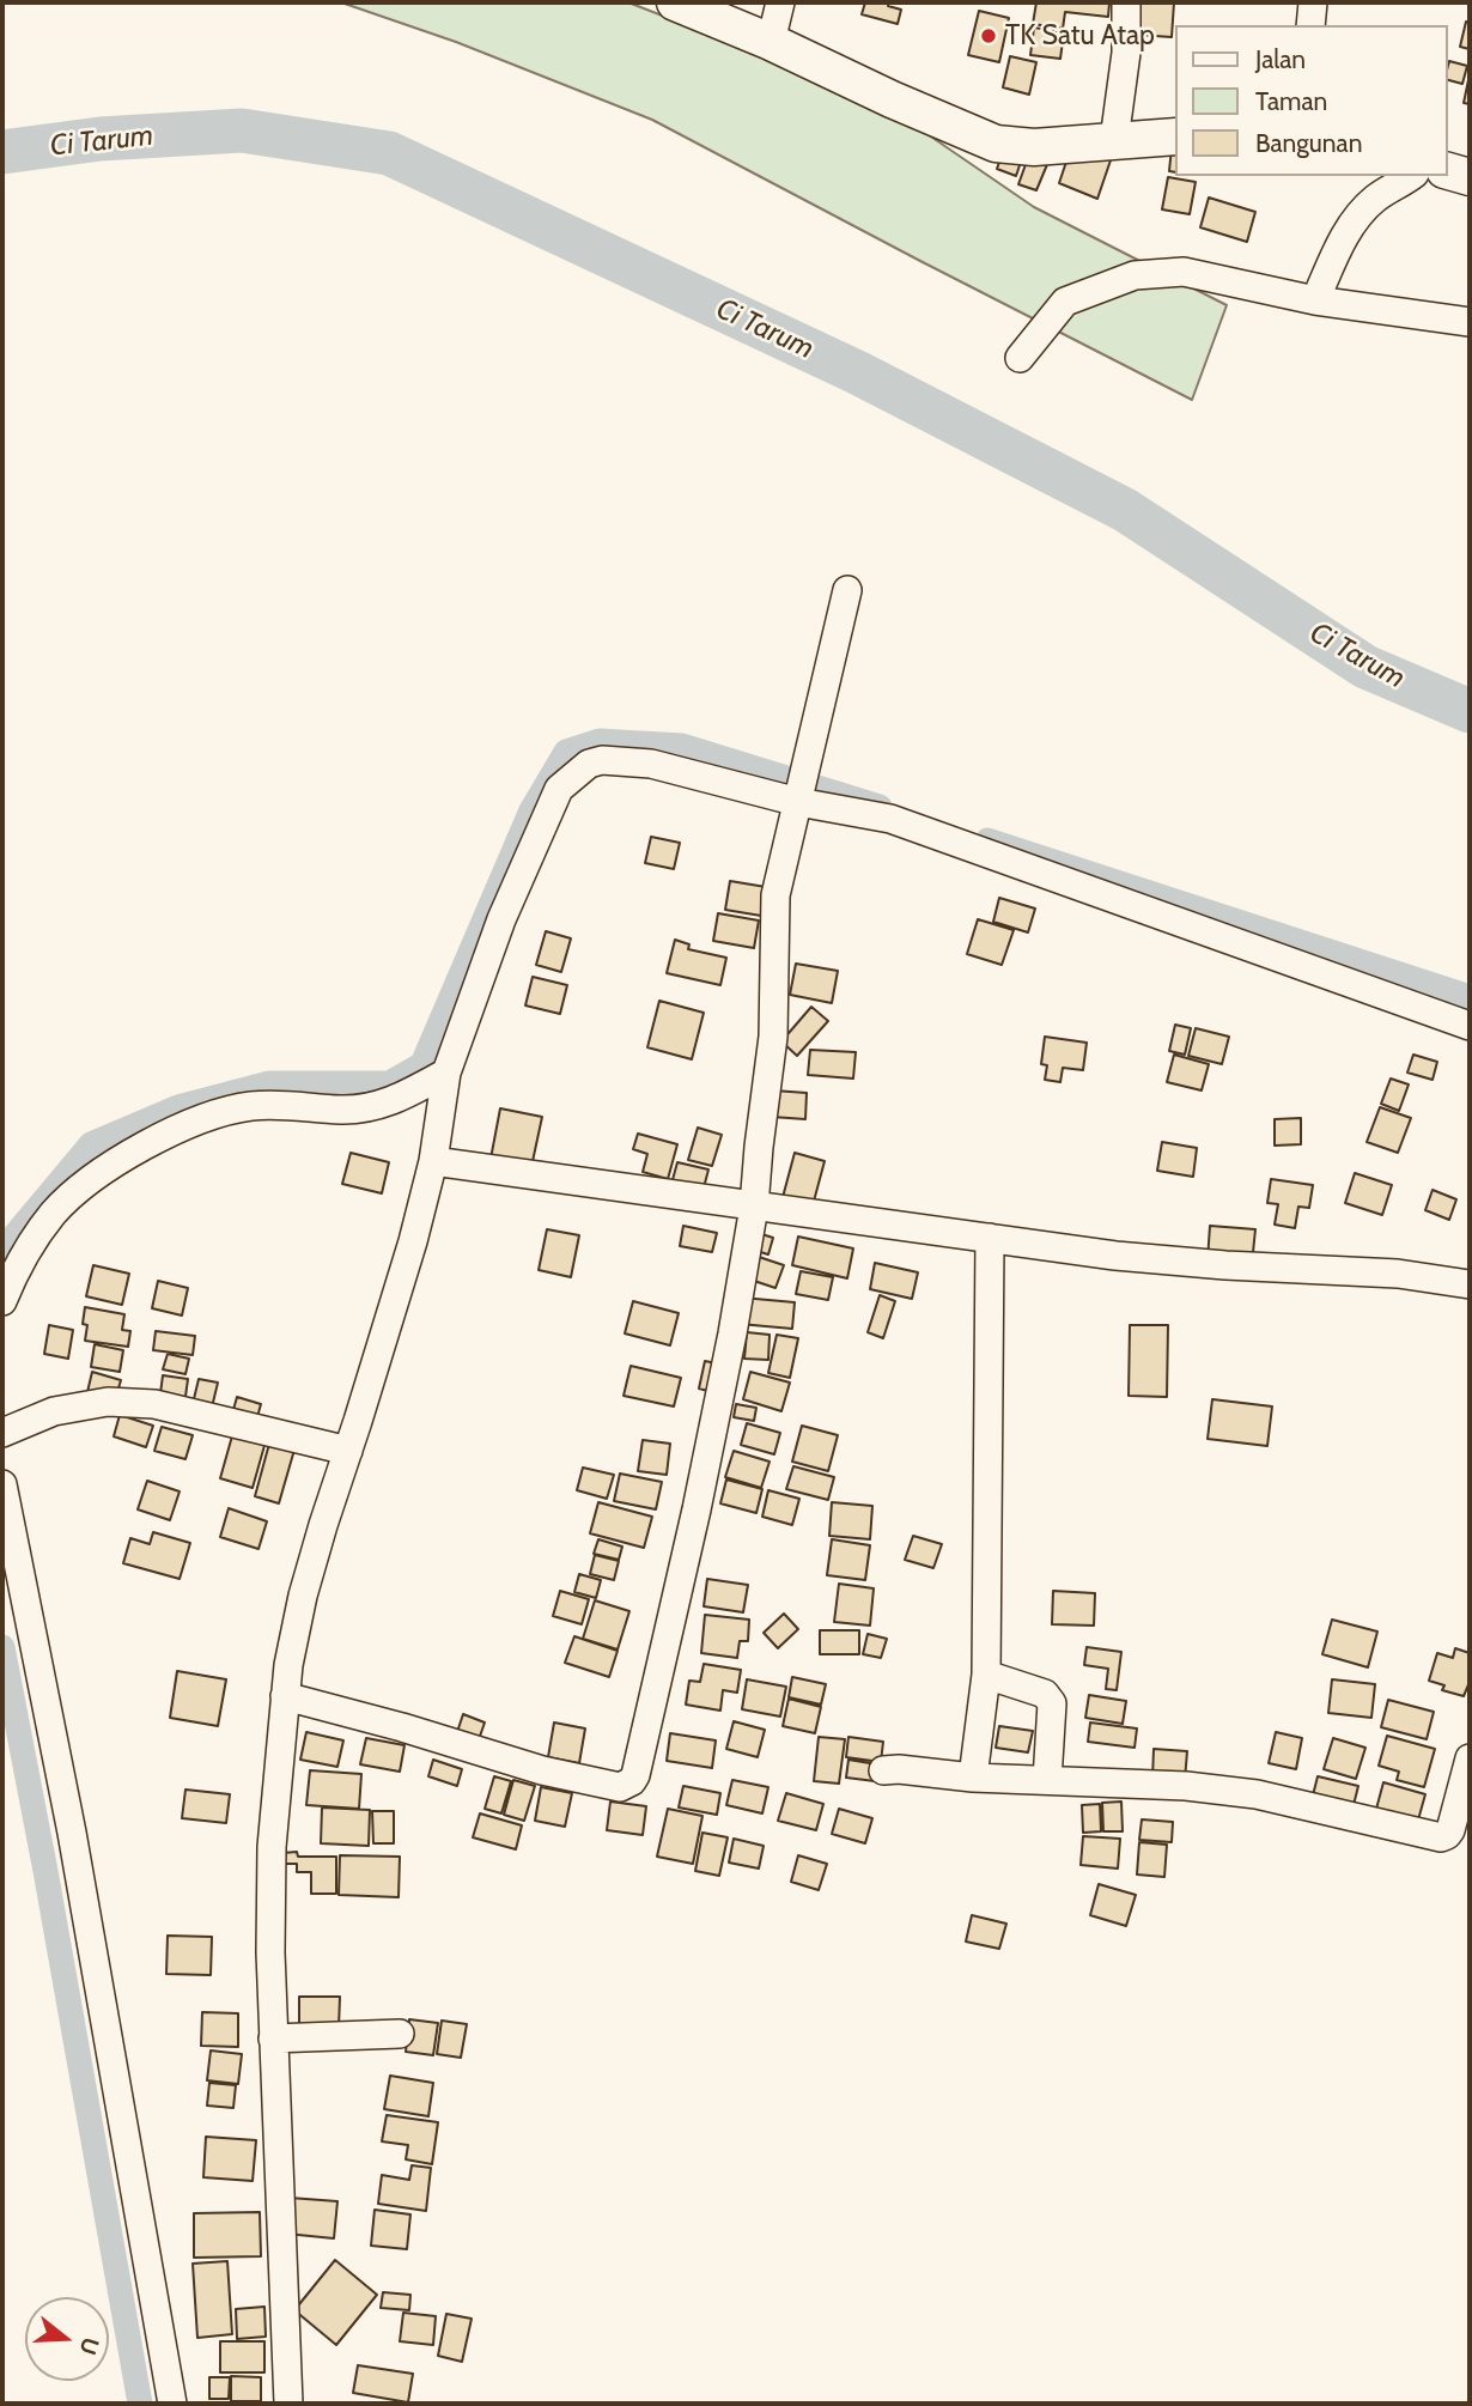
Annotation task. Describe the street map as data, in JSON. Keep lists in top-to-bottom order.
{
  "water": ["Ci Tarum"],
  "places": ["TK Satu Atap"],
  "legend": ["Jalan", "Taman", "Bangunan"],
  "north": "right"
}
